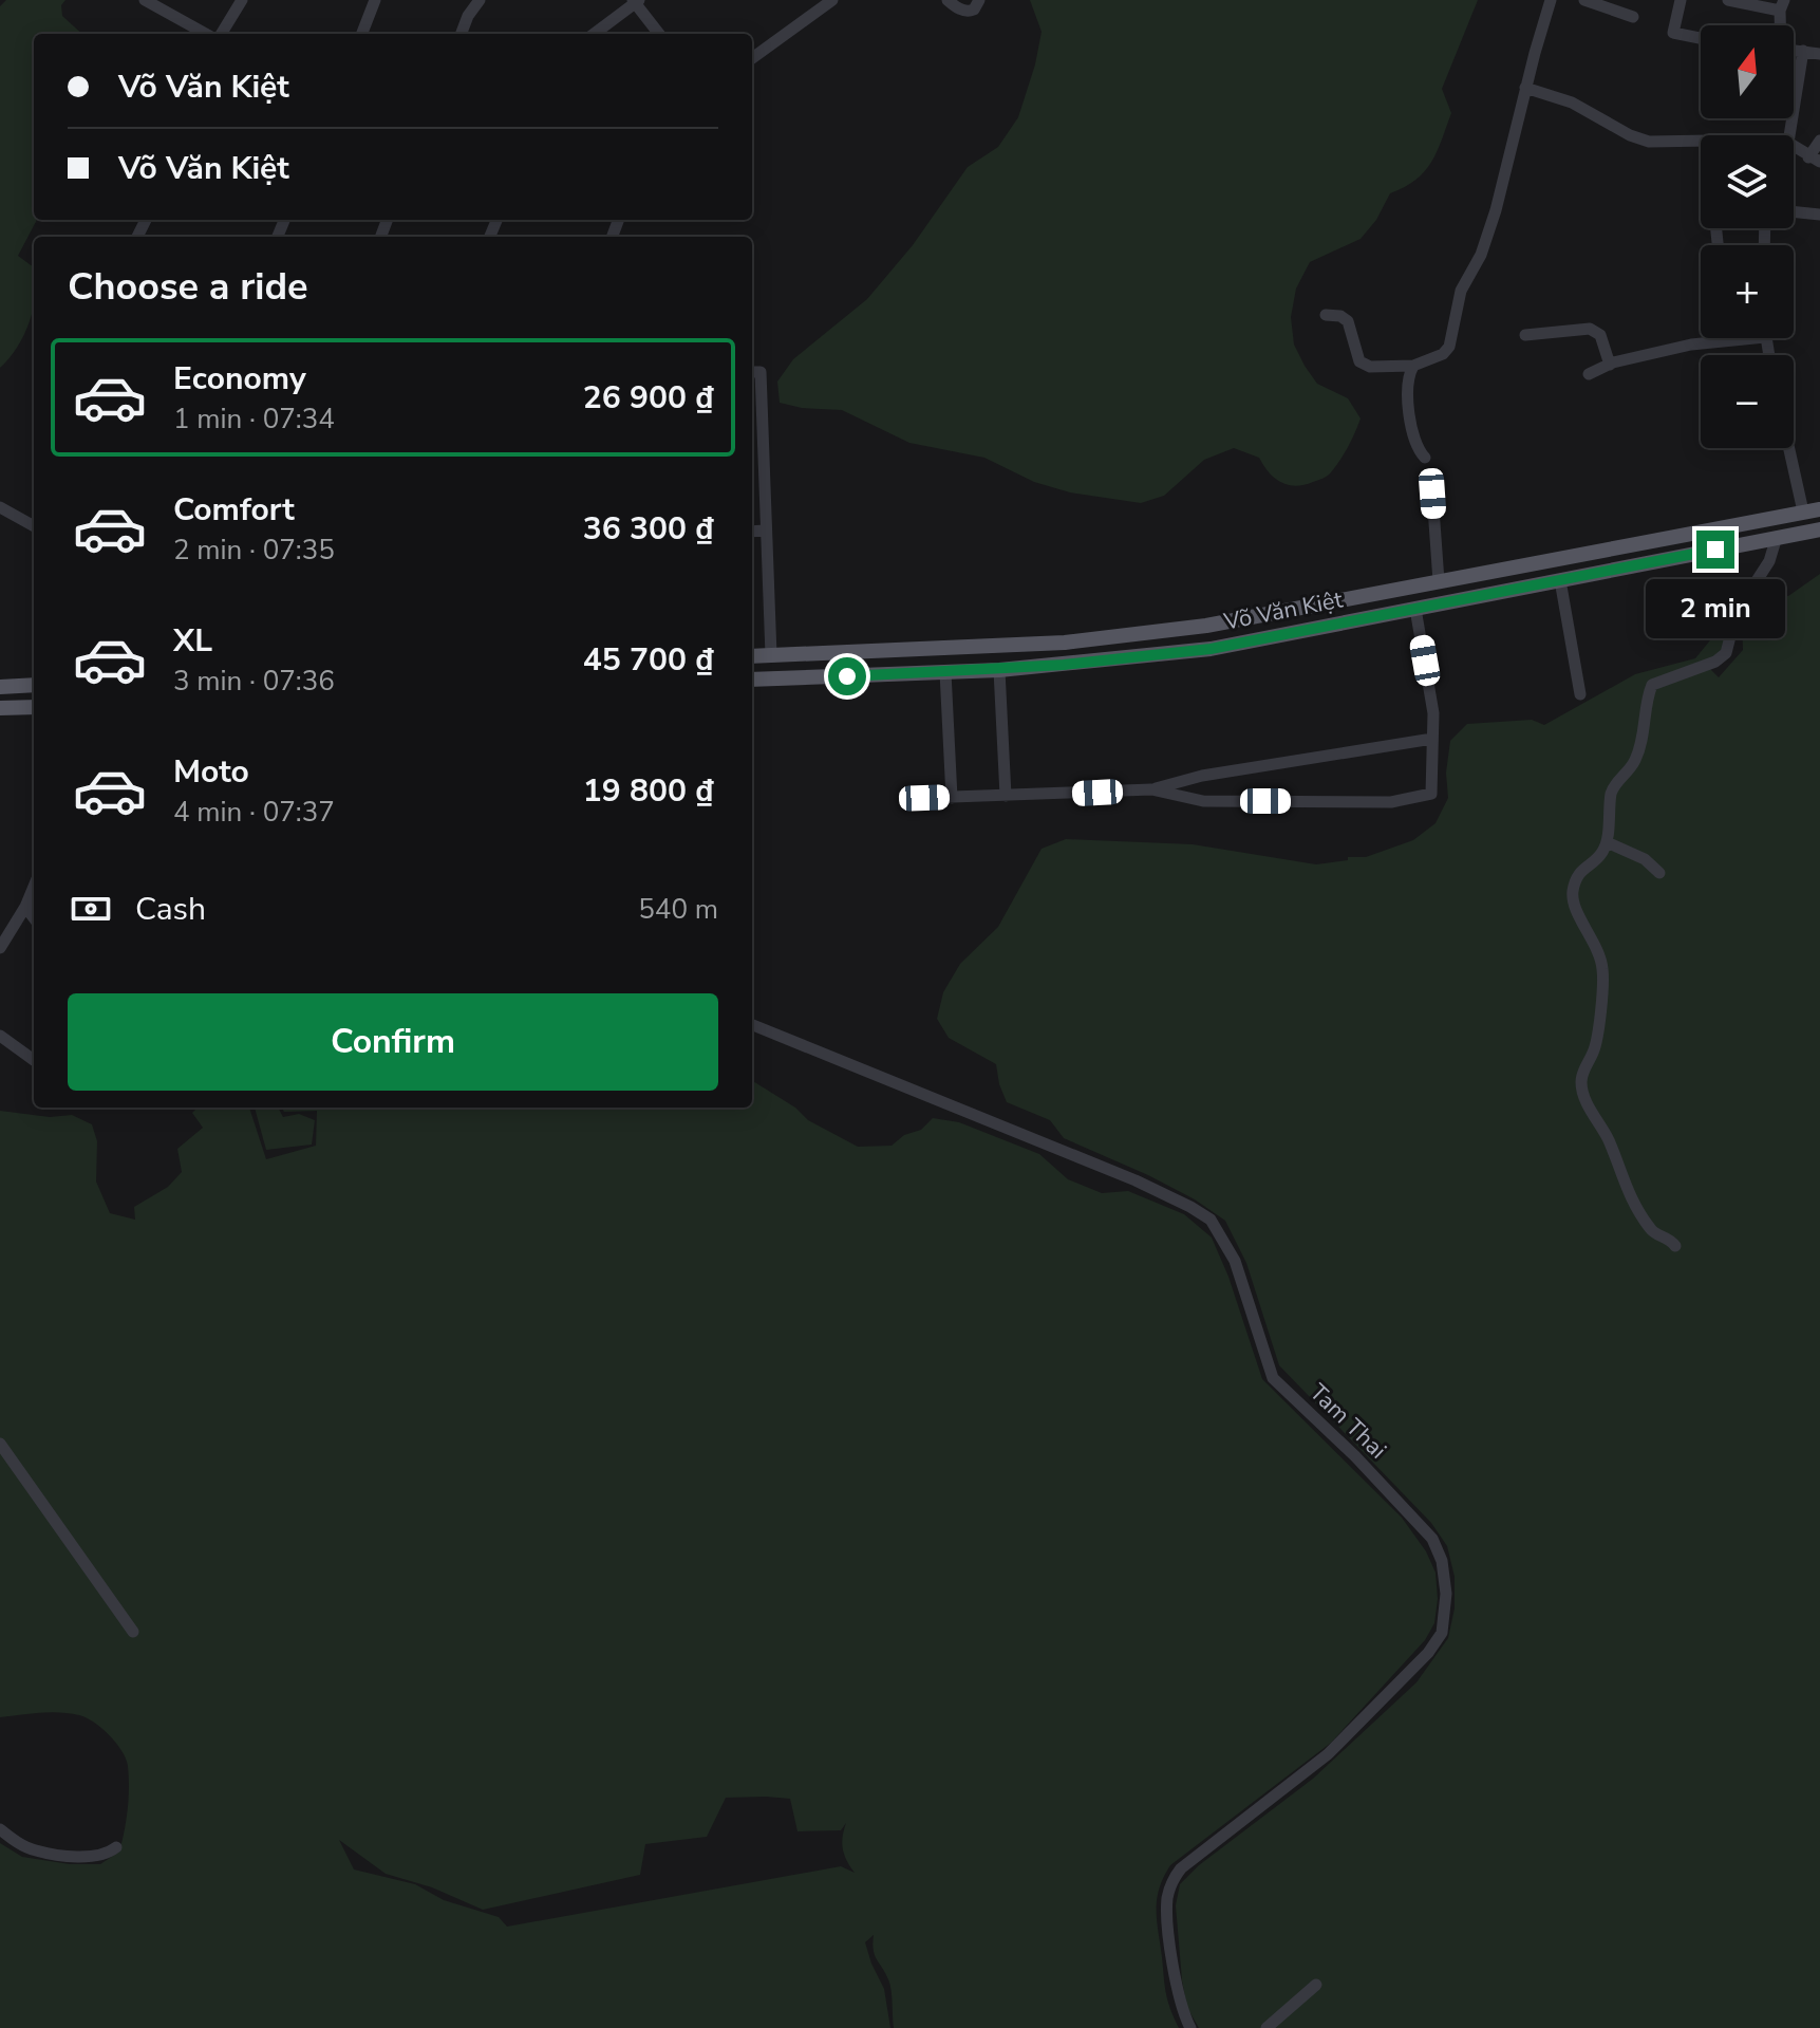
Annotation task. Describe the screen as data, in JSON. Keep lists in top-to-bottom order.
{
  "streets": {
    "main road": ["Võ Văn Kiệt"],
    "street": ["Tam Thai"]
  },
  "north": "top",
  "page": {
    "map_buttons": ["+", "−"],
    "banner": ["Võ Văn Kiệt", "Võ Văn Kiệt"],
    "heading": "Choose a ride",
    "list": [
      {
        "name": "Economy",
        "note": "1 min · 07:34",
        "value": "26 900 ₫"
      },
      {
        "name": "Comfort",
        "note": "2 min · 07:35",
        "value": "36 300 ₫"
      },
      {
        "name": "XL",
        "note": "3 min · 07:36",
        "value": "45 700 ₫"
      },
      {
        "name": "Moto",
        "note": "4 min · 07:37",
        "value": "19 800 ₫"
      }
    ],
    "bubble": "2 min",
    "pay": ["Cash", "540 m"],
    "buttons": "Confirm"
  }
}
